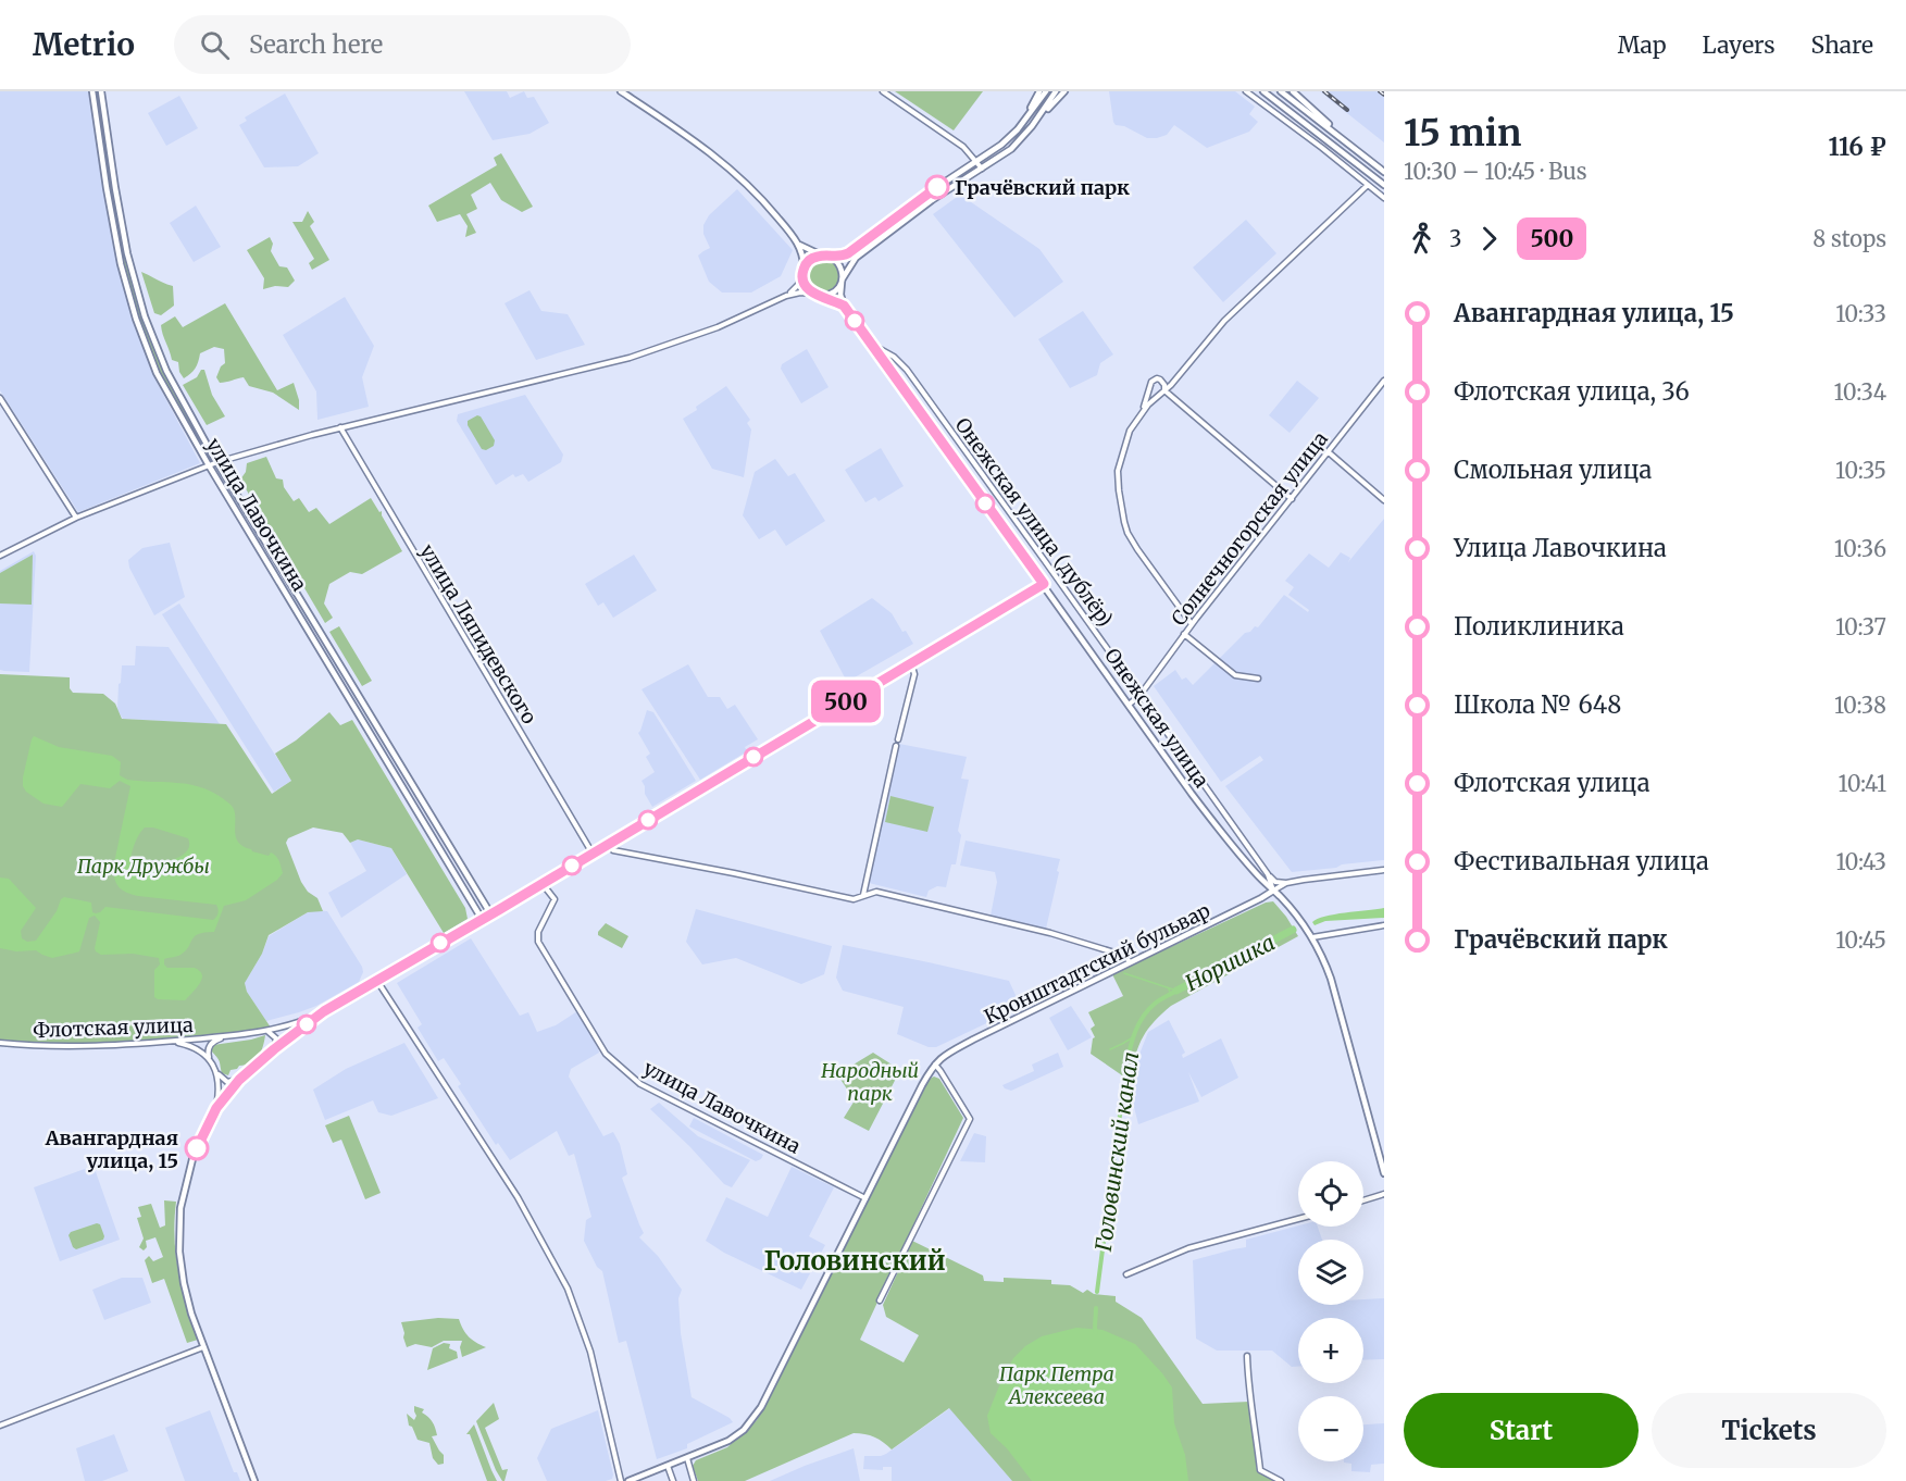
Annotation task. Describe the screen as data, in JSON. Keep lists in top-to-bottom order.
{
  "streets": {
    "main road": [
      "улица Лавочкина",
      "Онежская улица",
      "Кронштадтский бульвар",
      "Флотская улица"
    ],
    "street": ["Онежская улица (дублёр)", "Солнечногорская улица", "улица Ляпидевского"]
  },
  "crossings": [
    ["улица Лавочкина", "Кронштадтский бульвар"],
    ["улица Лавочкина", "Флотская улица"],
    ["Онежская улица (дублёр)", "Солнечногорская улица"],
    ["Онежская улица (дублёр)", "Онежская улица"],
    ["Онежская улица (дублёр)", "Кронштадтский бульвар"],
    ["Солнечногорская улица", "Онежская улица"],
    ["улица Ляпидевского", "Флотская улица"],
    ["Онежская улица", "Кронштадтский бульвар"],
    ["Онежская улица", "Флотская улица"]
  ],
  "districts": ["Головинский"],
  "water": ["Норишка", "Головинский канал"],
  "parks": ["Парк Дружбы", "Народный парк", "Парк Петра Алексеева"],
  "places": ["Грачёвский парк", "Авангардная улица, 15"],
  "lines": ["bus line 500"],
  "page": {
    "header": "Metrio",
    "search": "Search here",
    "nav": ["Map", "Layers", "Share"],
    "on_map": "500",
    "heading": ["15 min", "10:30 – 10:45 · Bus", "116 ₽"],
    "legs": ["3", "500", "8 stops"],
    "list": [
      {
        "name": "Авангардная улица, 15",
        "value": "10:33"
      },
      {
        "name": "Флотская улица, 36",
        "value": "10:34"
      },
      {
        "name": "Смольная улица",
        "value": "10:35"
      },
      {
        "name": "Улица Лавочкина",
        "value": "10:36"
      },
      {
        "name": "Поликлиника",
        "value": "10:37"
      },
      {
        "name": "Школа № 648",
        "value": "10:38"
      },
      {
        "name": "Флотская улица",
        "value": "10:41"
      },
      {
        "name": "Фестивальная улица",
        "value": "10:43"
      },
      {
        "name": "Грачёвский парк",
        "value": "10:45"
      }
    ],
    "map_buttons": ["+", "−"],
    "buttons": ["Start", "Tickets"]
  }
}
